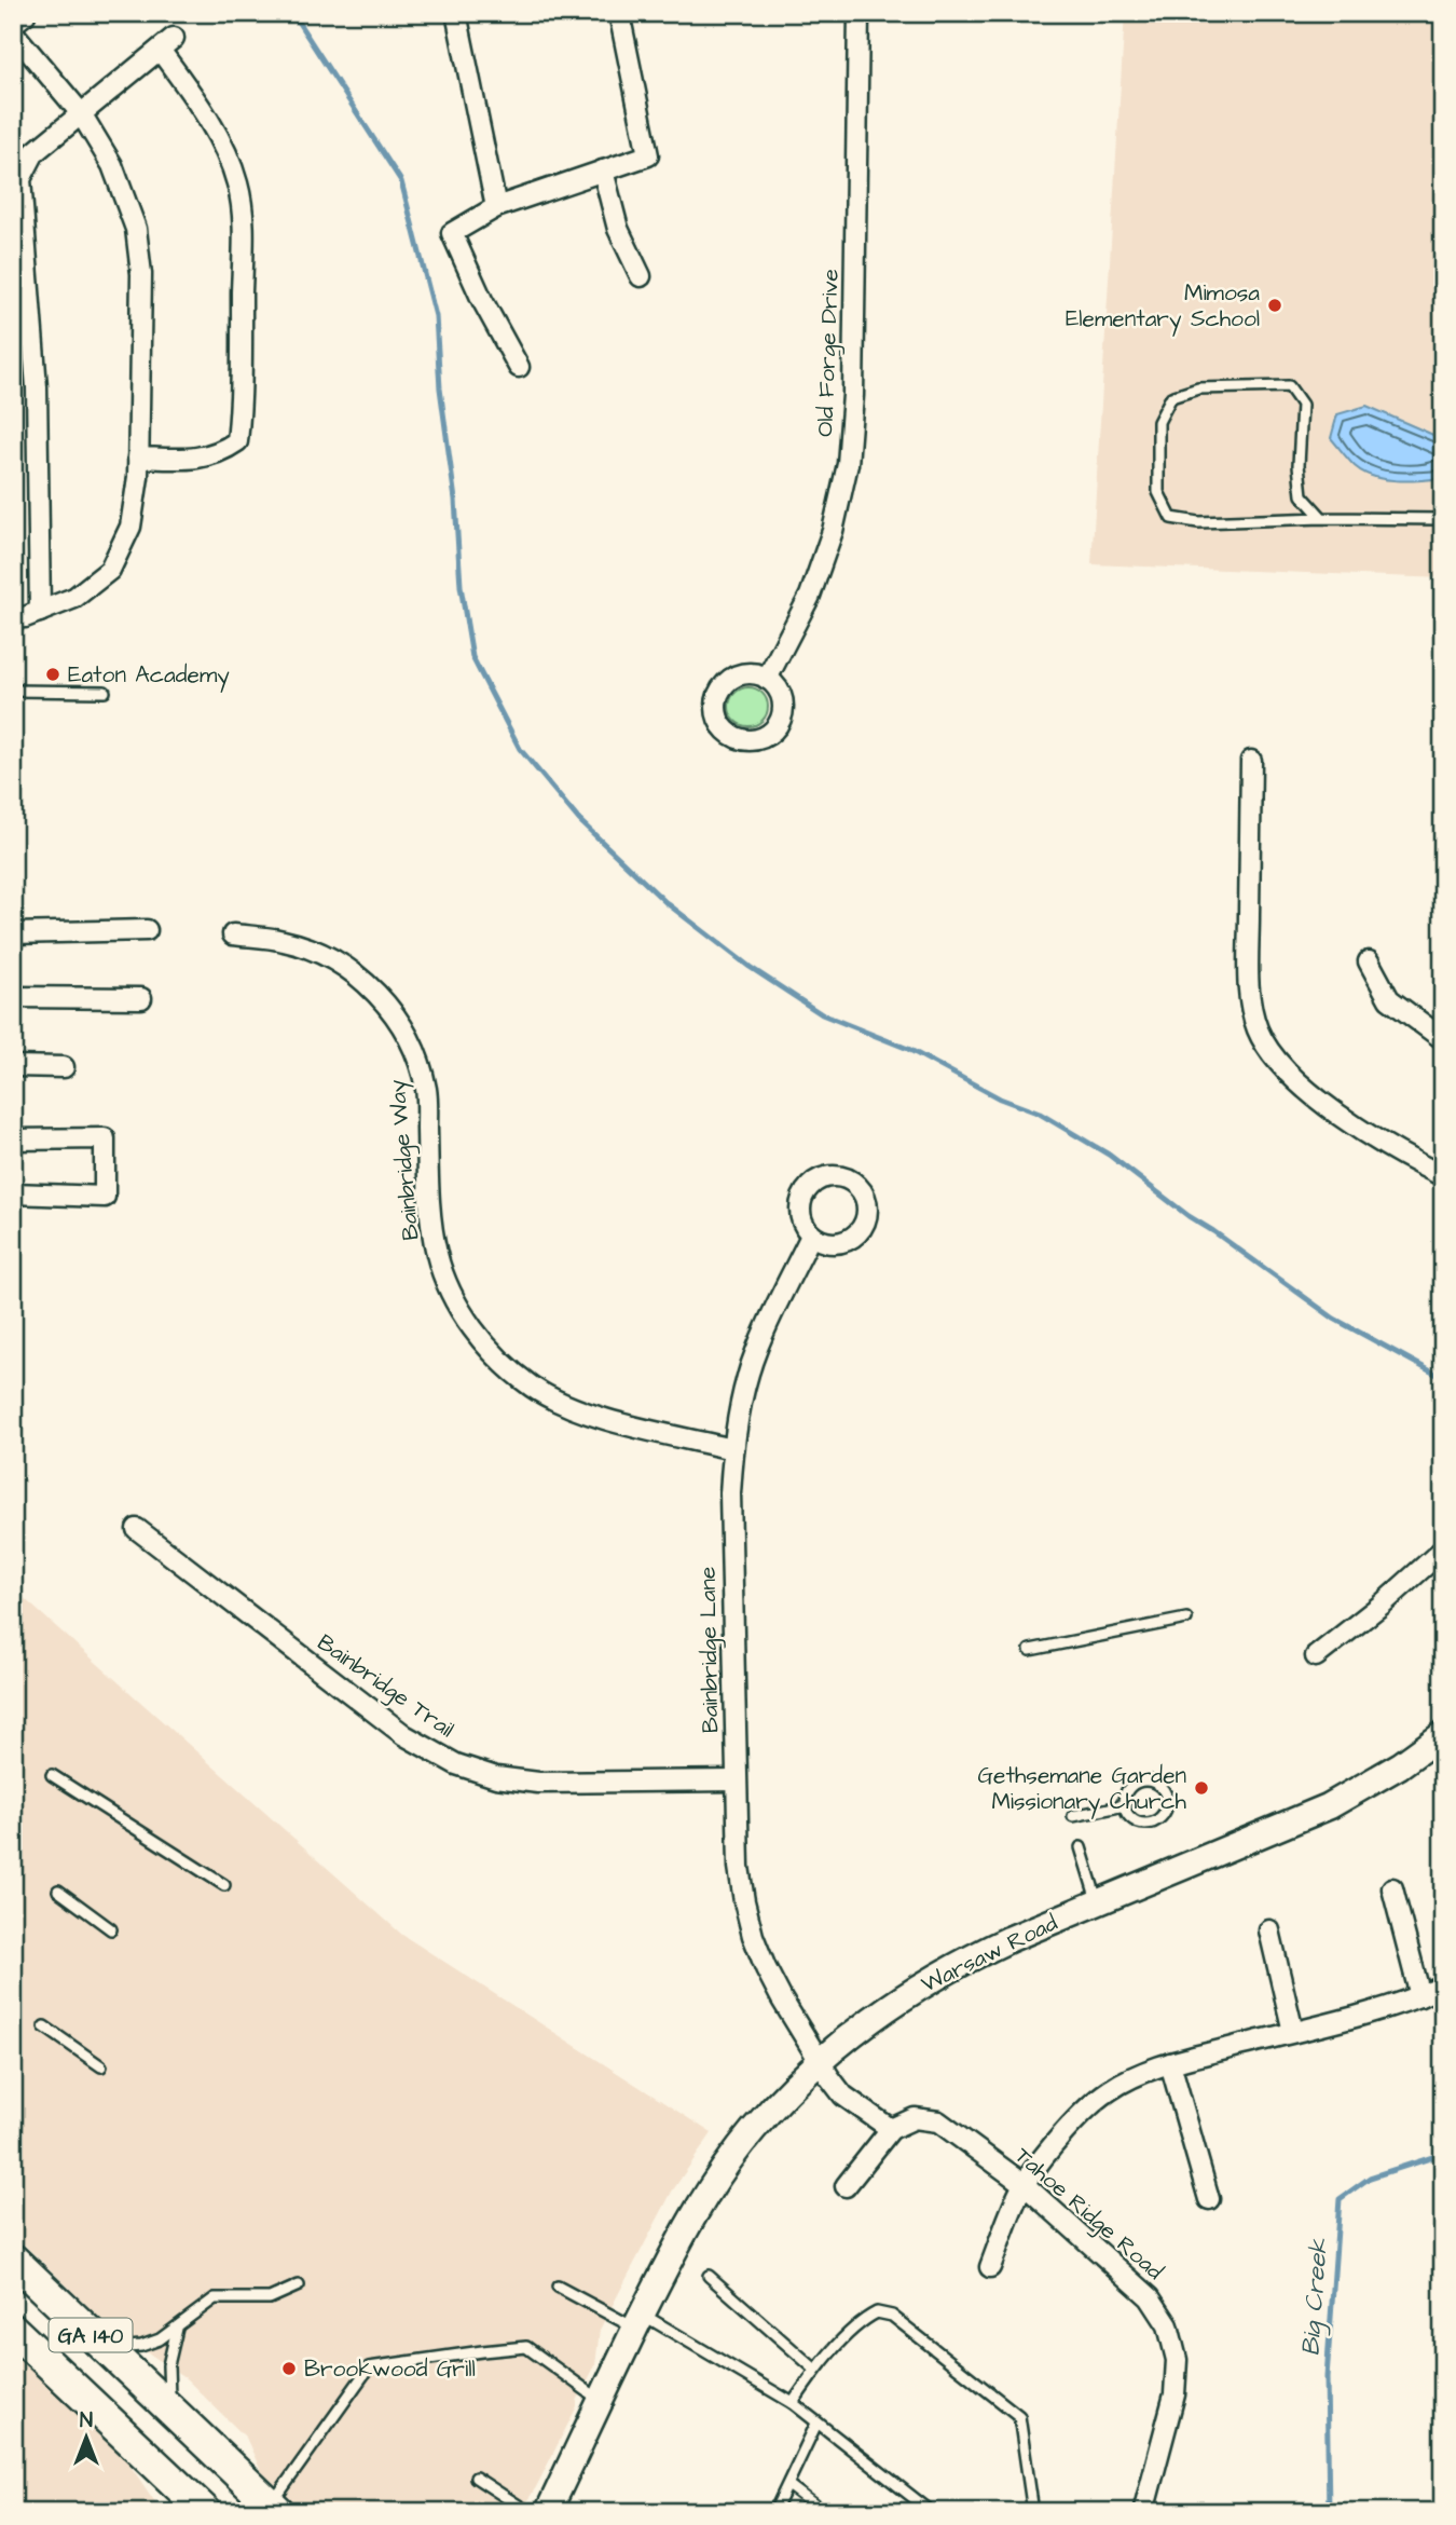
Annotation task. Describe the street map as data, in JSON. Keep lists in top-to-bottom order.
{
  "streets": {
    "main road": ["GA 140"],
    "street": [
      "Old Forge Drive",
      "Bainbridge Way",
      "Bainbridge Lane",
      "Bainbridge Trail",
      "Warsaw Road",
      "Tahoe Ridge Road"
    ]
  },
  "crossings": [
    ["Bainbridge Way", "Bainbridge Lane"],
    ["Bainbridge Lane", "Bainbridge Trail"],
    ["Bainbridge Lane", "Warsaw Road"]
  ],
  "water": ["Big Creek"],
  "places": [
    "Mimosa Elementary School",
    "Eaton Academy",
    "Gethsemane Garden Missionary Church",
    "Brookwood Grill"
  ],
  "north": "top"
}
